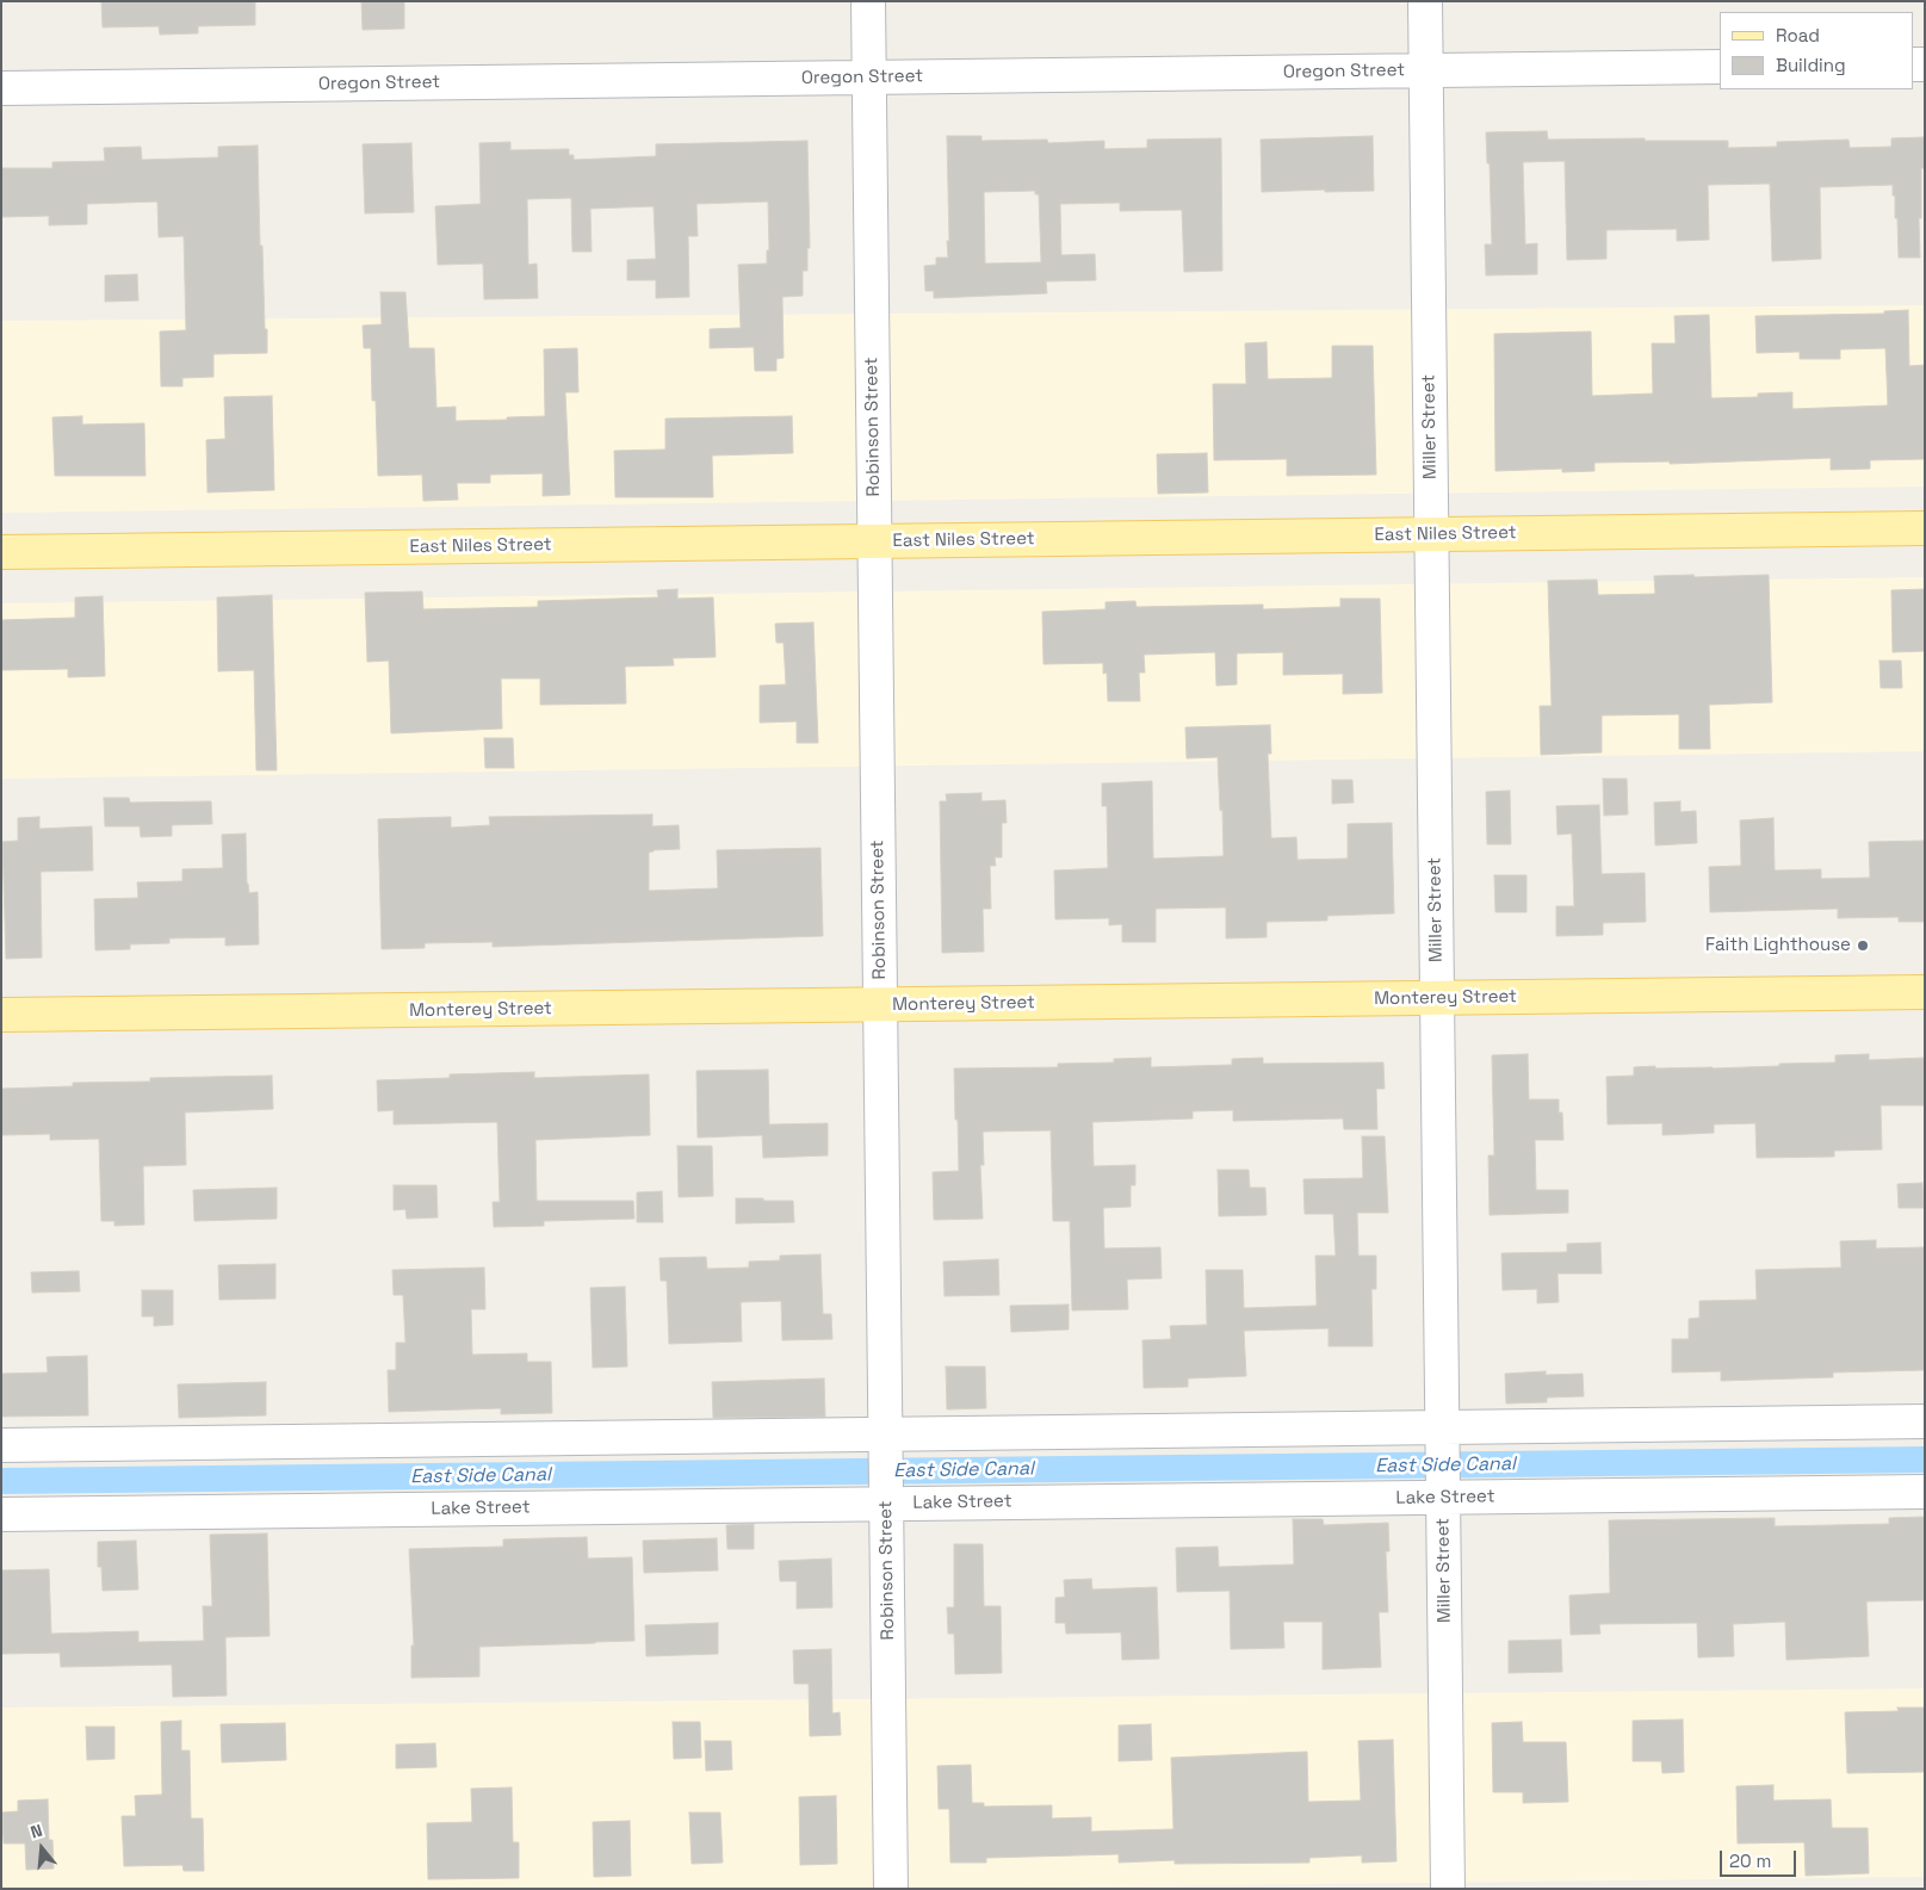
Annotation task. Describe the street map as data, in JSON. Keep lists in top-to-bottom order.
{
  "streets": {
    "main road": ["East Niles Street", "Monterey Street"],
    "street": [
      "Oregon Street",
      "Robinson Street",
      "Miller Street",
      "Lake Street"
    ]
  },
  "crossings": [
    ["Oregon Street", "Robinson Street"],
    ["Oregon Street", "Miller Street"],
    ["Robinson Street", "East Niles Street"],
    ["Robinson Street", "Monterey Street"],
    ["Robinson Street", "Lake Street"],
    ["Miller Street", "East Niles Street"],
    ["Miller Street", "Monterey Street"],
    ["Miller Street", "Lake Street"]
  ],
  "water": ["East Side Canal"],
  "places": ["Faith Lighthouse"],
  "legend": ["Road", "Building"],
  "scale_bar": "20 m",
  "north": "top"
}
